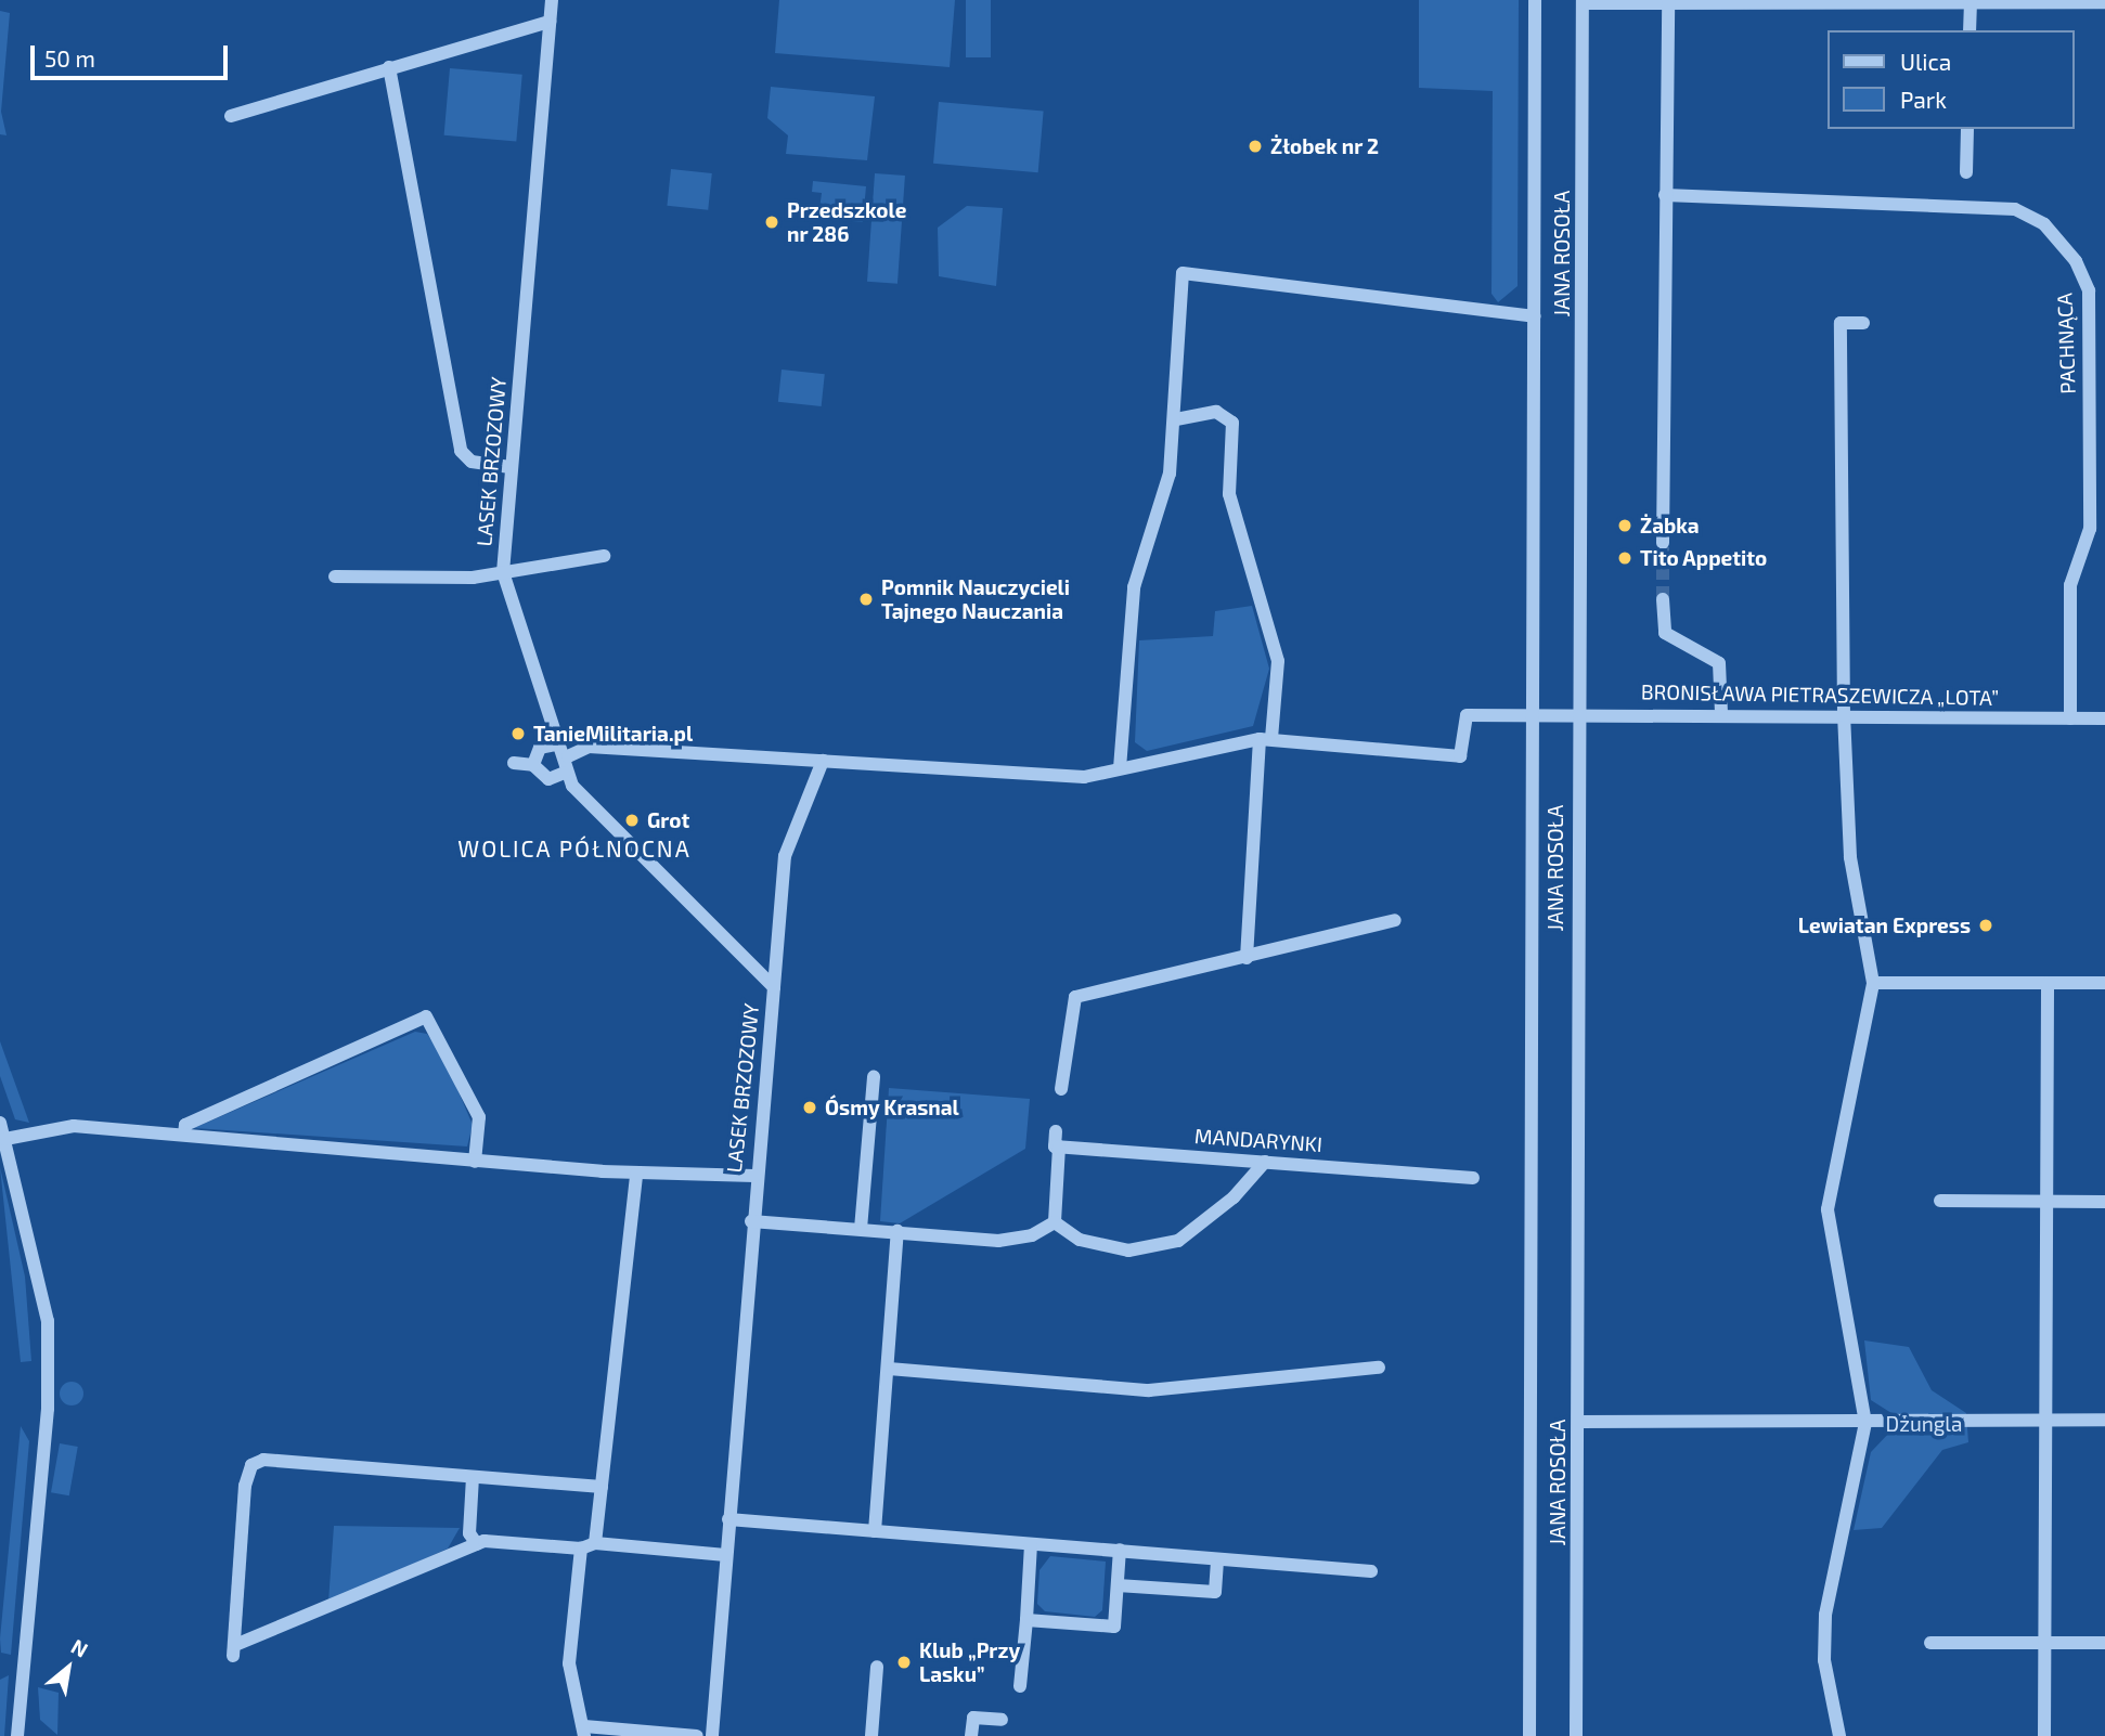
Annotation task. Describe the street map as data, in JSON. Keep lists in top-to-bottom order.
{
  "streets": {
    "street": [
      "JANA ROSOŁA",
      "PACHNĄCA",
      "LASEK BRZOZOWY",
      "BRONISŁAWA PIETRASZEWICZA „LOTA”",
      "MANDARYNKI"
    ]
  },
  "crossings": [
    ["JANA ROSOŁA", "BRONISŁAWA PIETRASZEWICZA „LOTA”"],
    ["PACHNĄCA", "BRONISŁAWA PIETRASZEWICZA „LOTA”"]
  ],
  "districts": ["WOLICA PÓŁNOCNA"],
  "parks": ["Dżungla"],
  "places": [
    "Żłobek nr 2",
    "Przedszkole nr 286",
    "Żabka",
    "Tito Appetito",
    "Pomnik Nauczycieli Tajnego Nauczania",
    "TanieMilitaria.pl",
    "Grot",
    "Lewiatan Express",
    "Ósmy Krasnal",
    "Klub „Przy Lasku”"
  ],
  "legend": ["Ulica", "Park"],
  "scale_bar": "50 m",
  "north": "top right"
}
